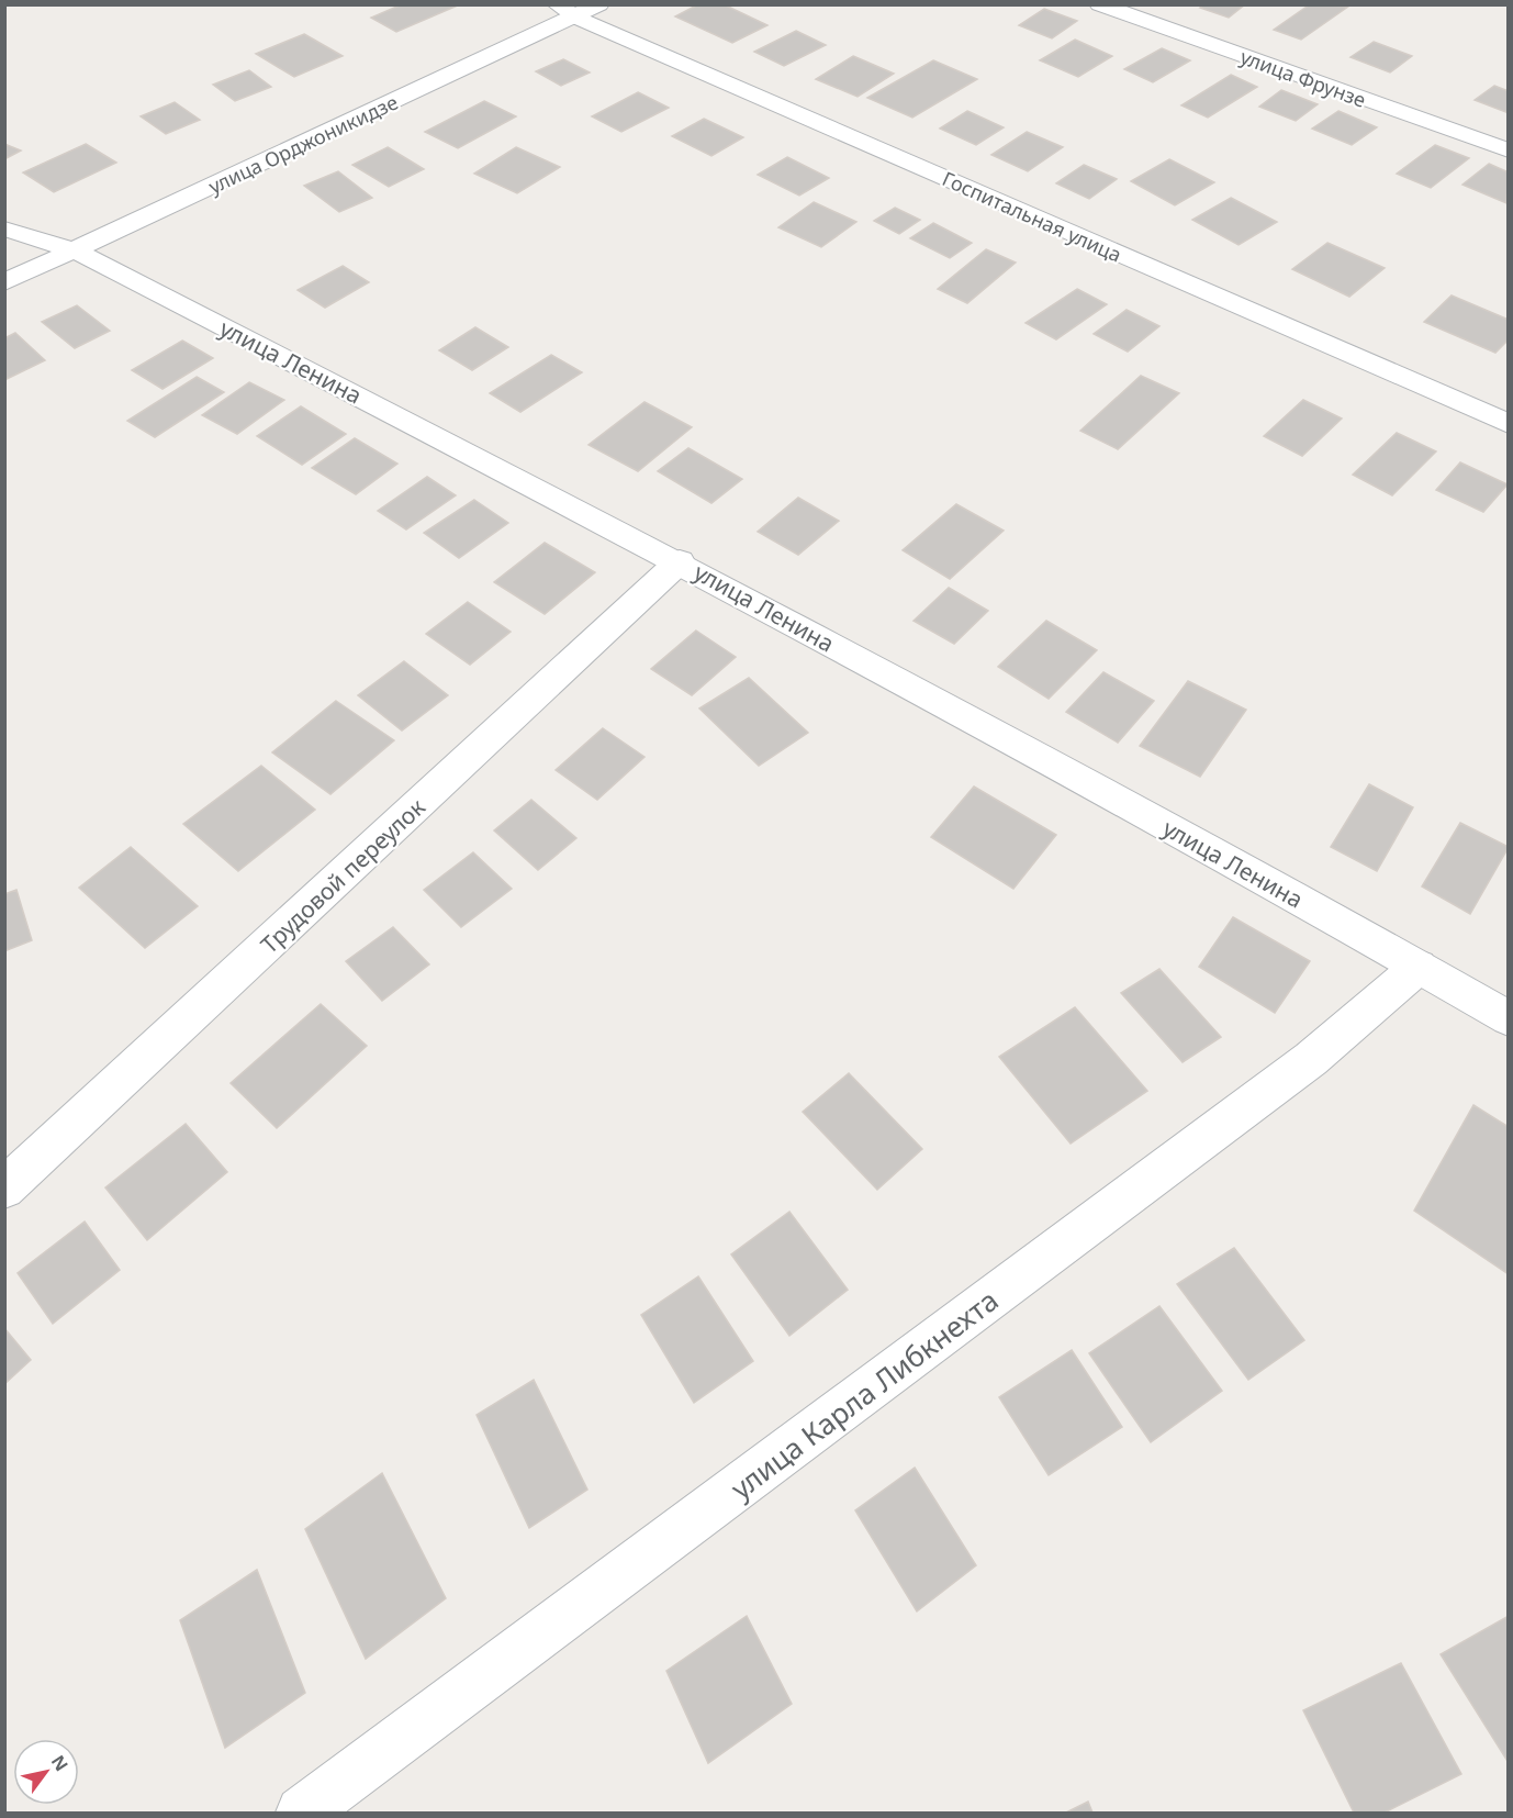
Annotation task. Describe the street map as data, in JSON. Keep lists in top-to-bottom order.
{
  "streets": {
    "street": [
      "улица Фрунзе",
      "улица Орджоникидзе",
      "Госпитальная улица",
      "улица Ленина",
      "Трудовой переулок",
      "улица Карла Либкнехта"
    ]
  },
  "crossings": [
    ["улица Орджоникидзе", "Госпитальная улица"],
    ["улица Орджоникидзе", "улица Ленина"],
    ["улица Ленина", "Трудовой переулок"],
    ["улица Ленина", "улица Карла Либкнехта"]
  ],
  "north": "top right"
}
